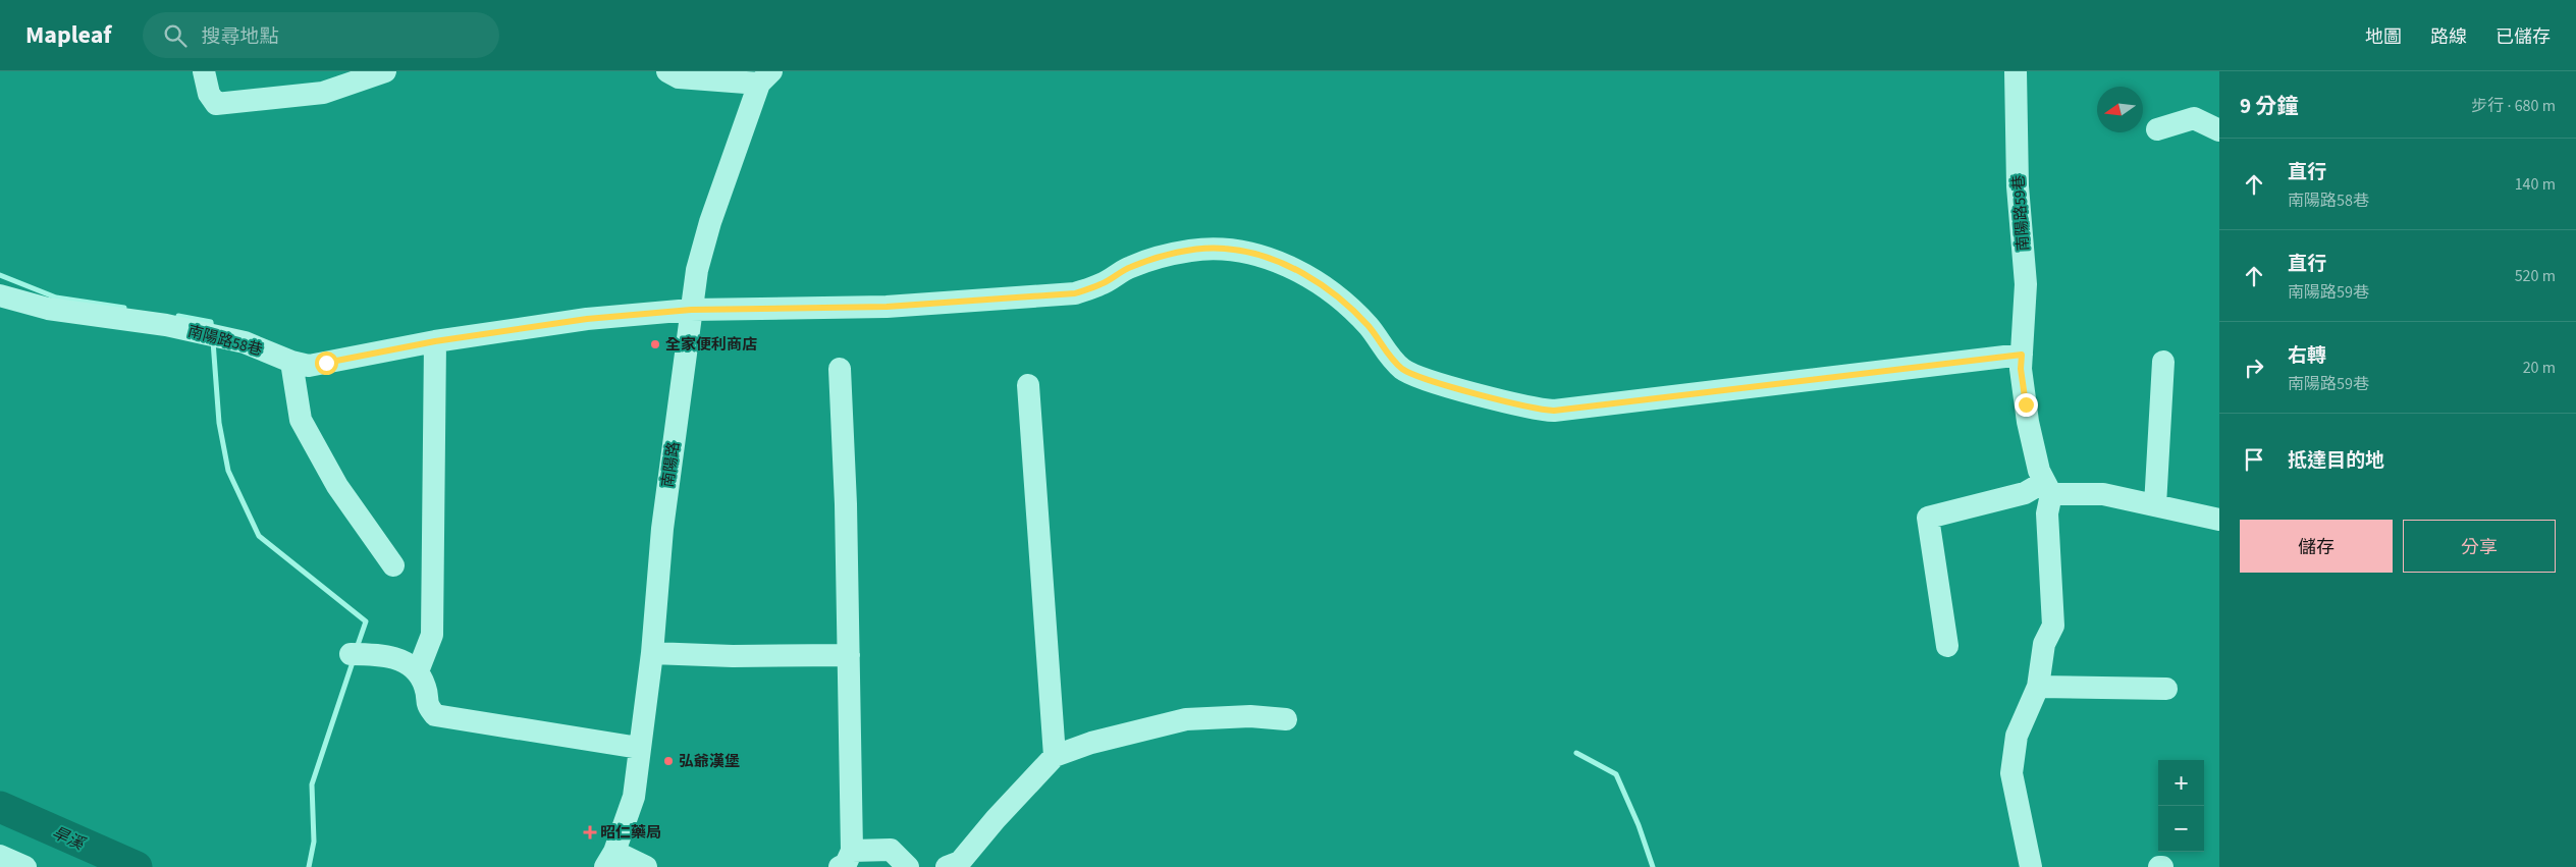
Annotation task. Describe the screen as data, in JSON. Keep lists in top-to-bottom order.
{
  "streets": {
    "street": ["南陽路59巷", "南陽路58巷", "南陽路"]
  },
  "crossings": [
    ["南陽路58巷", "南陽路"]
  ],
  "water": ["旱溪"],
  "places": {
    "other": ["全家便利商店", "弘爺漢堡"],
    "health": ["昭仁藥局"]
  },
  "north": "left",
  "page": {
    "header": "Mapleaf",
    "search": "搜尋地點",
    "nav": ["地圖", "路線", "已儲存"],
    "heading": ["9 分鐘", "步行 · 680 m"],
    "list": [
      ["直行", "南陽路58巷", "140 m"],
      ["直行", "南陽路59巷", "520 m"],
      ["右轉", "南陽路59巷", "20 m"],
      "抵達目的地"
    ],
    "buttons": ["儲存", "分享"],
    "map_buttons": ["+", "−"]
  }
}
